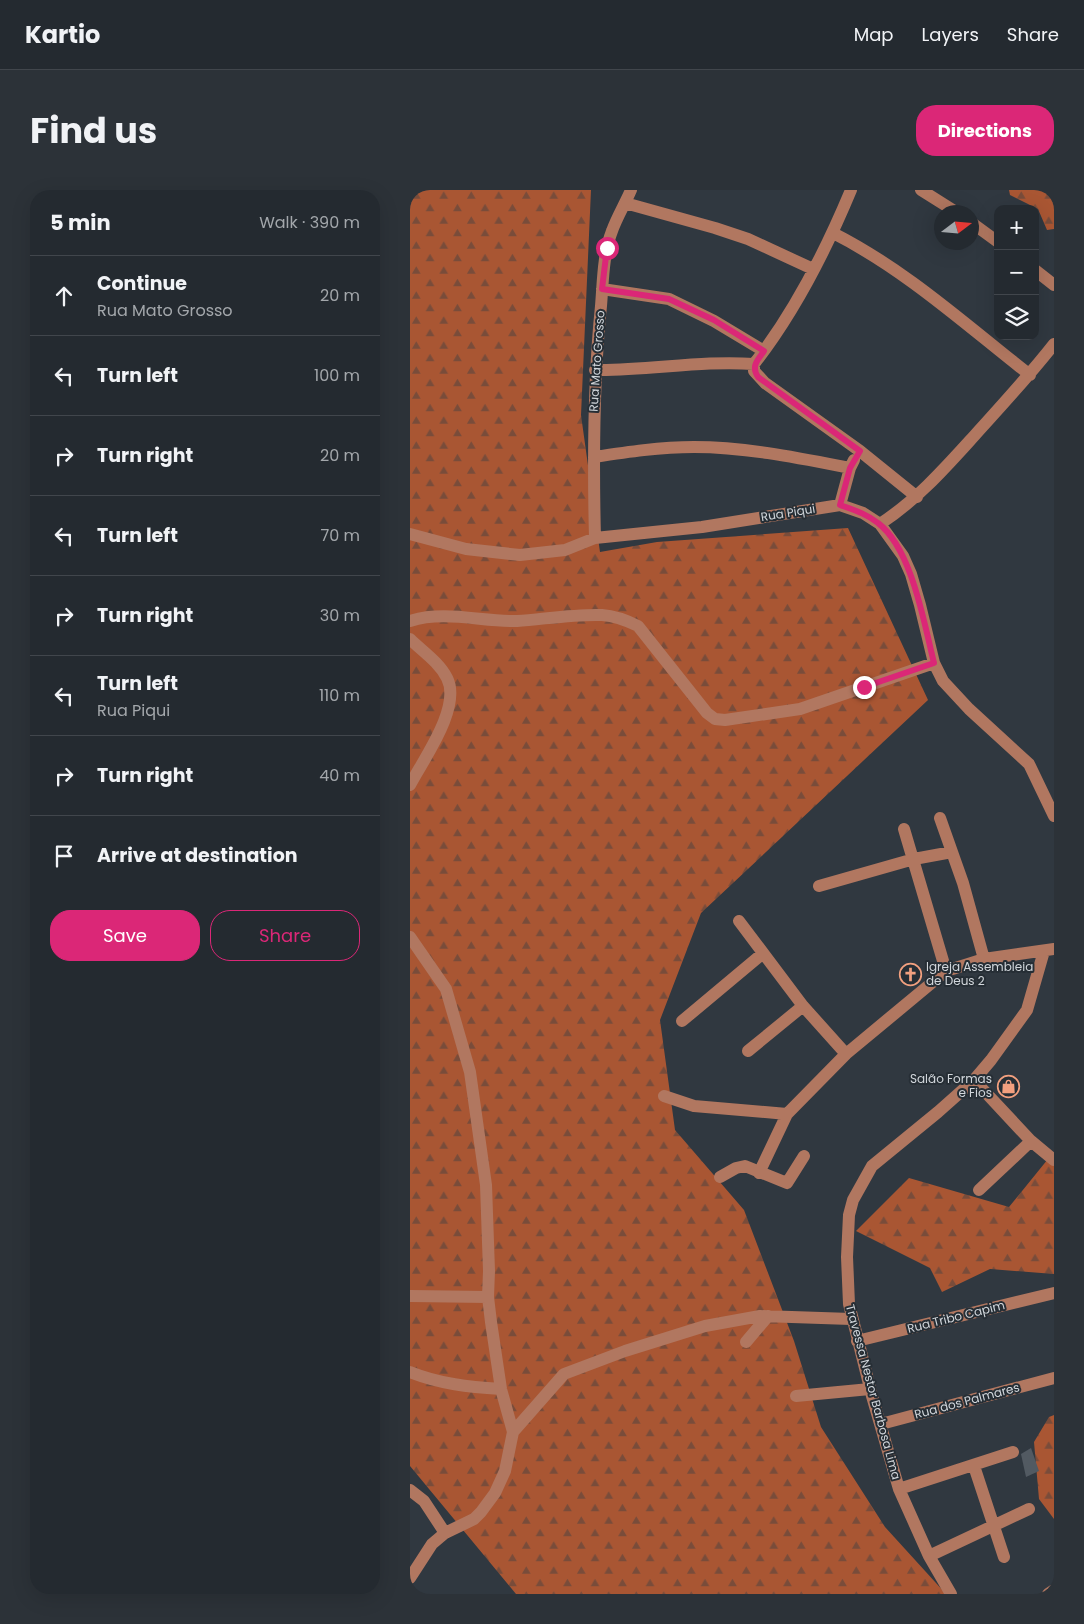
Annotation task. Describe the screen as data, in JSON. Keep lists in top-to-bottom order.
{
  "streets": {
    "street": [
      "Rua Mato Grosso",
      "Rua Piqui",
      "Rua Tribo Capim",
      "Travessa Nestor Barbosa Lima",
      "Rua dos Palmares"
    ]
  },
  "crossings": [
    ["Rua Mato Grosso", "Rua Piqui"],
    ["Rua Tribo Capim", "Travessa Nestor Barbosa Lima"],
    ["Travessa Nestor Barbosa Lima", "Rua dos Palmares"]
  ],
  "places": {
    "church": ["Igreja Assembleia de Deus 2"],
    "shop": ["Salão Formas e Fios"]
  },
  "north": "right",
  "page": {
    "header": "Kartio",
    "nav": ["Map", "Layers", "Share"],
    "title": "Find us",
    "buttons": [
      "Directions",
      ["Save", "Share"]
    ],
    "heading": ["5 min", "Walk · 390 m"],
    "map_buttons": ["+", "−"],
    "list": [
      ["Continue", "Rua Mato Grosso", "20 m"],
      ["Turn left", "100 m"],
      ["Turn right", "20 m"],
      ["Turn left", "70 m"],
      ["Turn right", "30 m"],
      ["Turn left", "Rua Piqui", "110 m"],
      ["Turn right", "40 m"],
      "Arrive at destination"
    ]
  }
}
